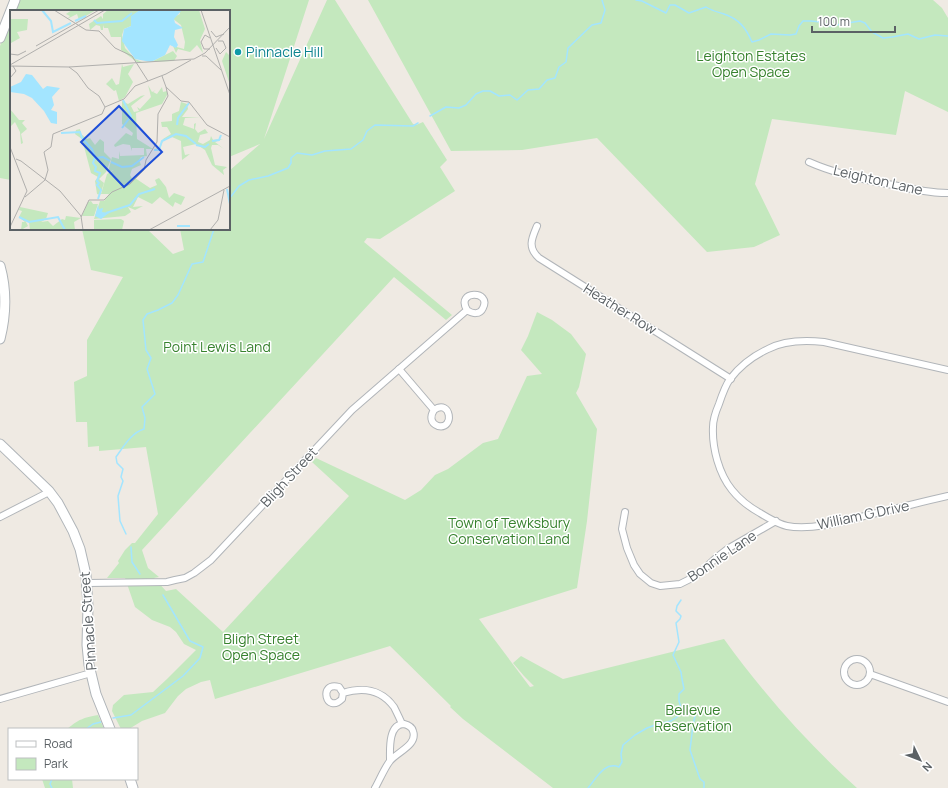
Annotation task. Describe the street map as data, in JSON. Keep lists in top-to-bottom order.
{
  "streets": {
    "street": [
      "Leighton Lane",
      "Heather Row",
      "Bligh Street",
      "William G Drive",
      "Bonnie Lane",
      "Pinnacle Street"
    ]
  },
  "crossings": [
    ["Heather Row", "William G Drive"],
    ["Bligh Street", "Pinnacle Street"],
    ["William G Drive", "Bonnie Lane"]
  ],
  "parks": [
    "Leighton Estates Open Space",
    "Point Lewis Land",
    "Town of Tewksbury Conservation Land",
    "Bligh Street Open Space",
    "Bellevue Reservation"
  ],
  "places": ["Pinnacle Hill"],
  "legend": ["Road", "Park"],
  "scale_bar": "100 m",
  "north": "bottom right"
}
